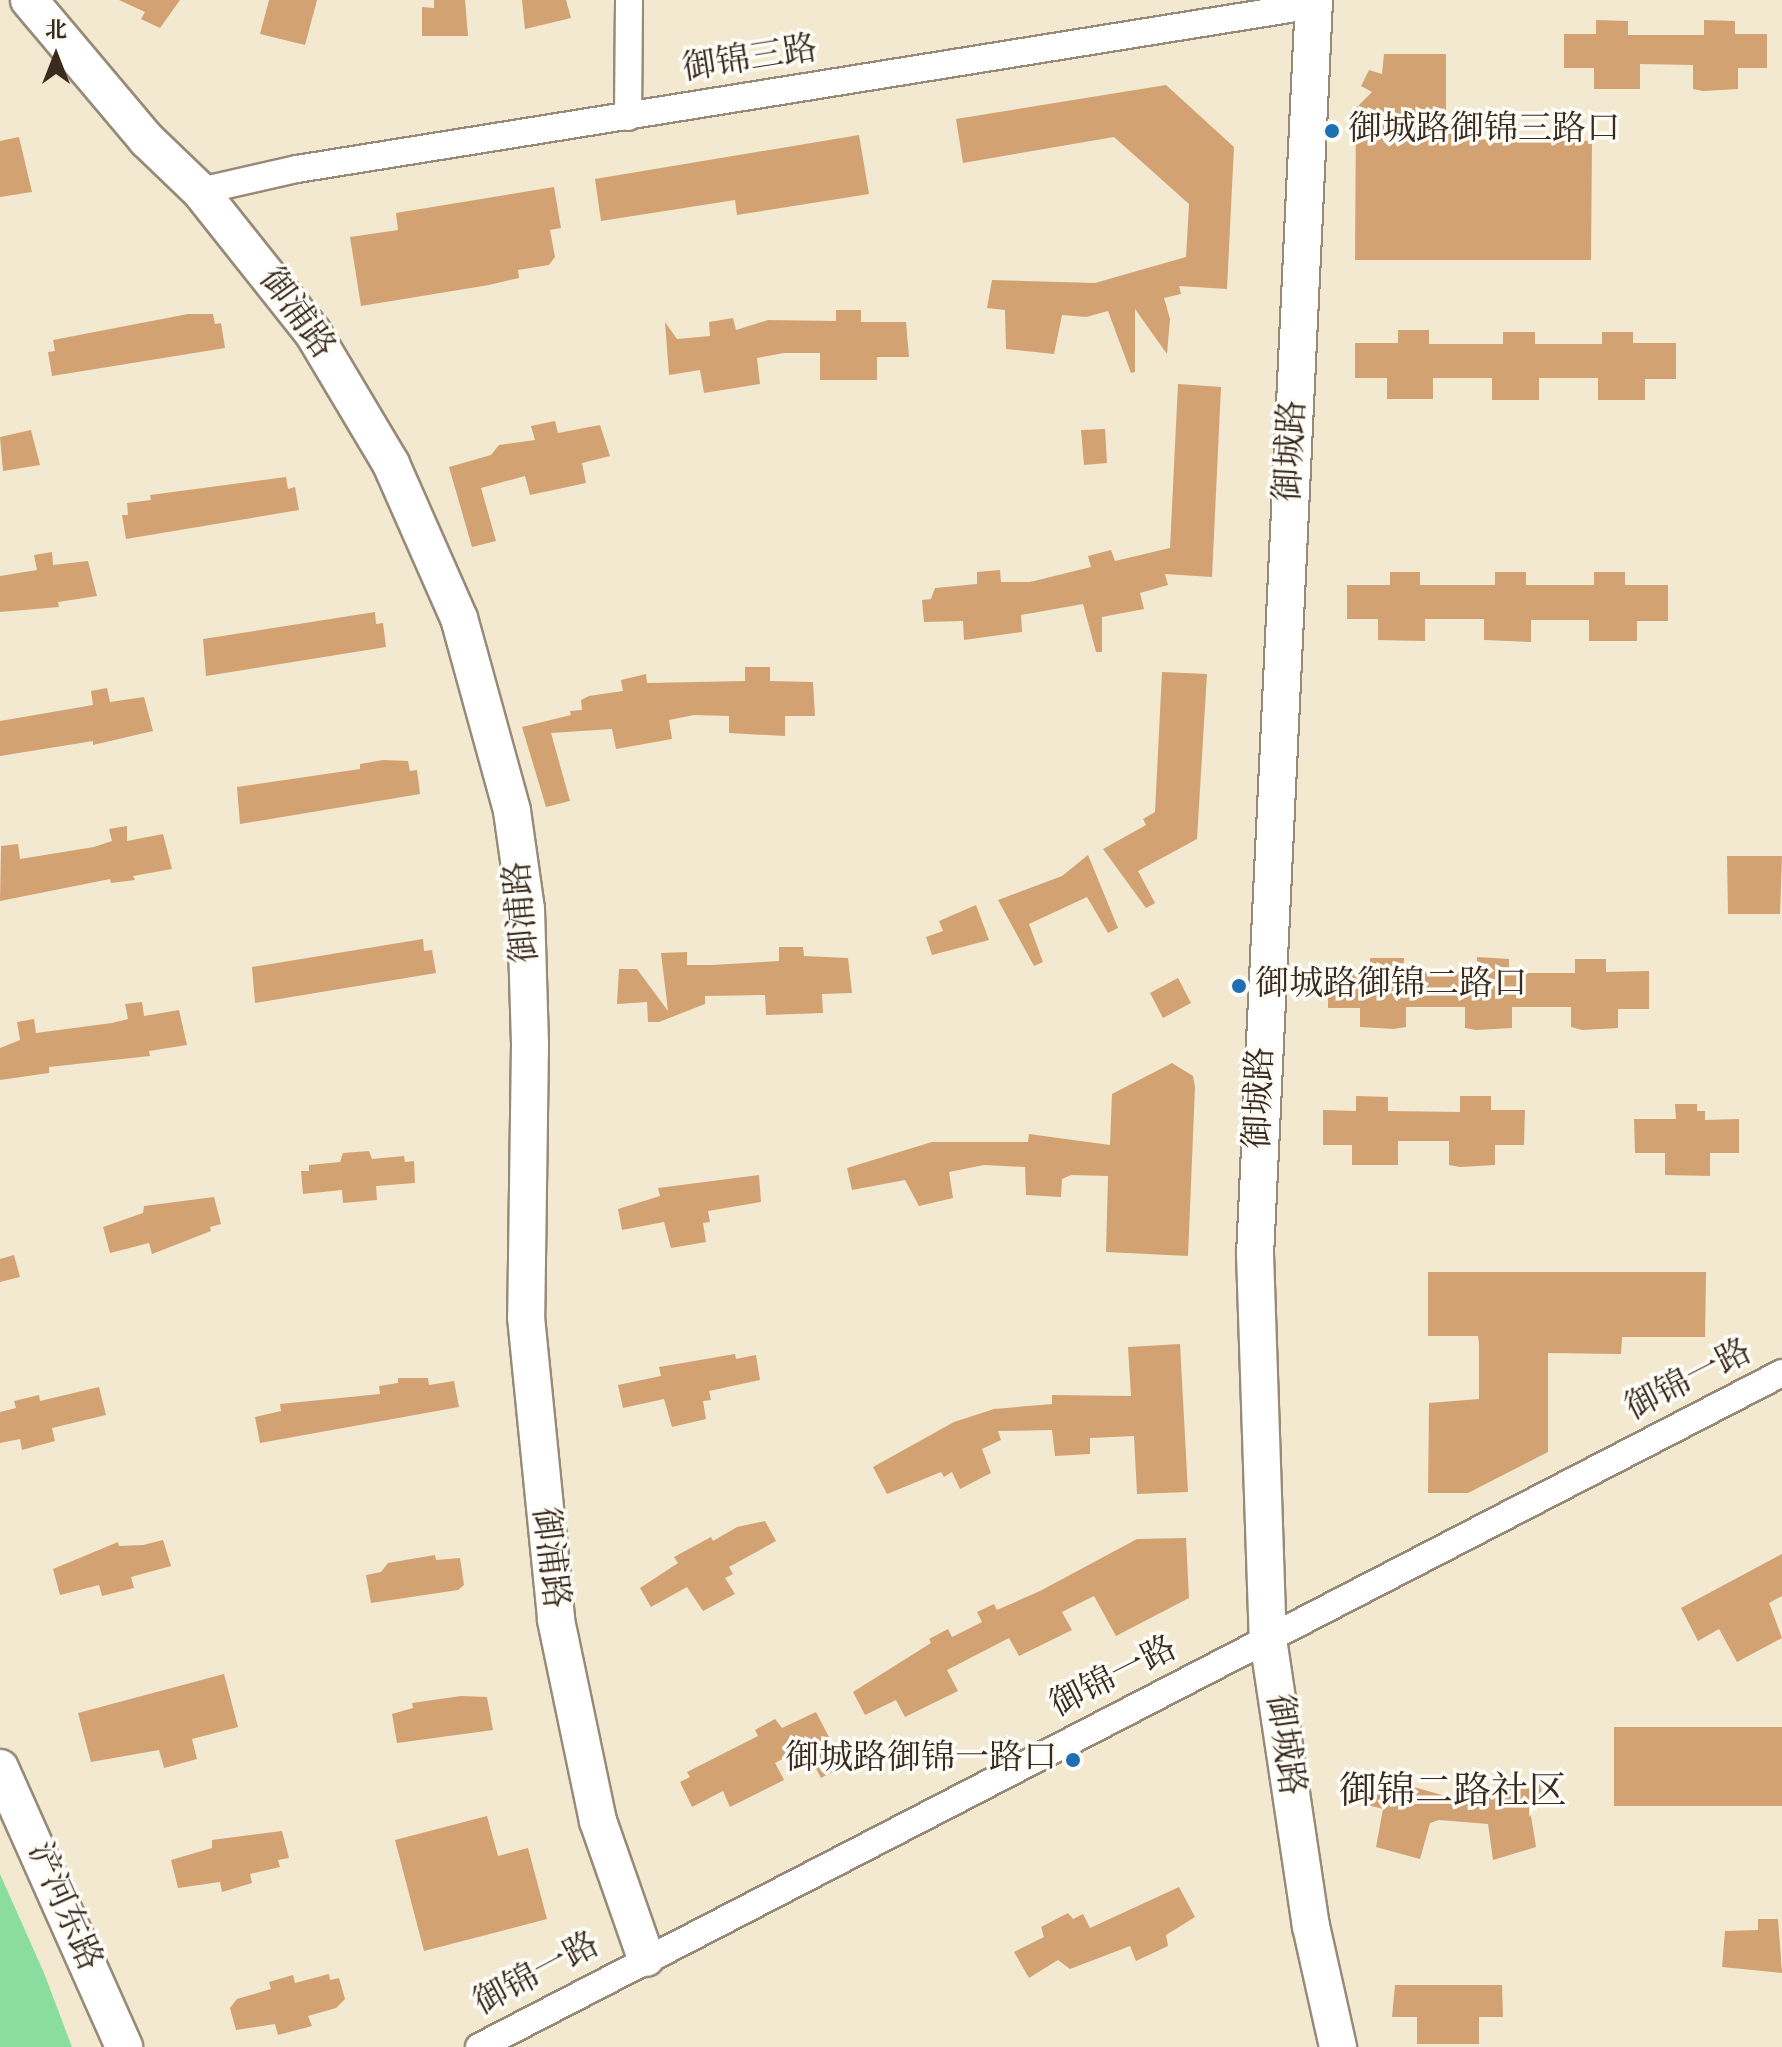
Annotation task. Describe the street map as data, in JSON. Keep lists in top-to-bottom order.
{
  "streets": {
    "street": [
      "御锦三路",
      "御浦路",
      "御城路",
      "御锦一路",
      "浐河东路"
    ]
  },
  "crossings": [
    ["御锦三路", "御浦路"],
    ["御锦三路", "御城路"],
    ["御浦路", "御锦一路"],
    ["御城路", "御锦一路"]
  ],
  "districts": ["御锦二路社区"],
  "places": ["御城路御锦三路口", "御城路御锦二路口", "御城路御锦一路口"],
  "north": "top"
}
